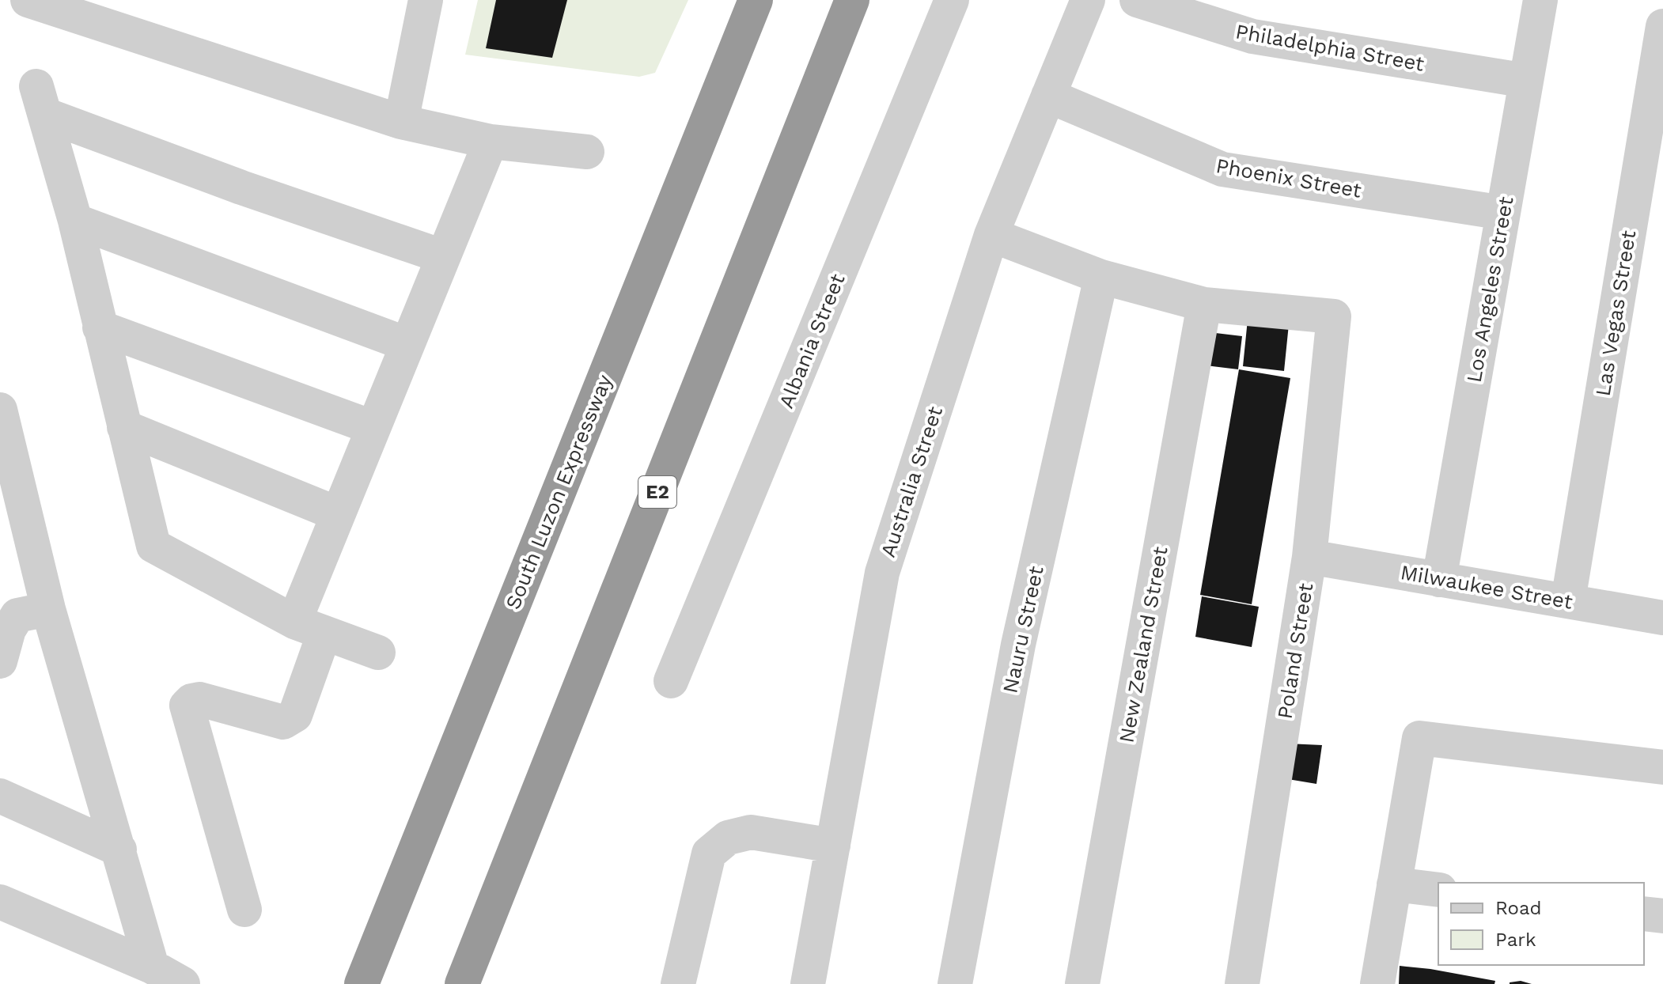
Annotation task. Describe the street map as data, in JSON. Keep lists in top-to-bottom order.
{
  "streets": {
    "highway": ["South Luzon Expressway", "E2"],
    "street": [
      "Philadelphia Street",
      "Phoenix Street",
      "Los Angeles Street",
      "Las Vegas Street",
      "Albania Street",
      "Australia Street",
      "Milwaukee Street",
      "Nauru Street",
      "New Zealand Street",
      "Poland Street"
    ]
  },
  "crossings": [
    ["Philadelphia Street", "Los Angeles Street"],
    ["Phoenix Street", "Los Angeles Street"],
    ["Phoenix Street", "Australia Street"],
    ["Los Angeles Street", "Milwaukee Street"],
    ["Las Vegas Street", "Milwaukee Street"],
    ["Milwaukee Street", "Poland Street"],
    ["New Zealand Street", "Poland Street"]
  ],
  "legend": ["Road", "Park"]
}
